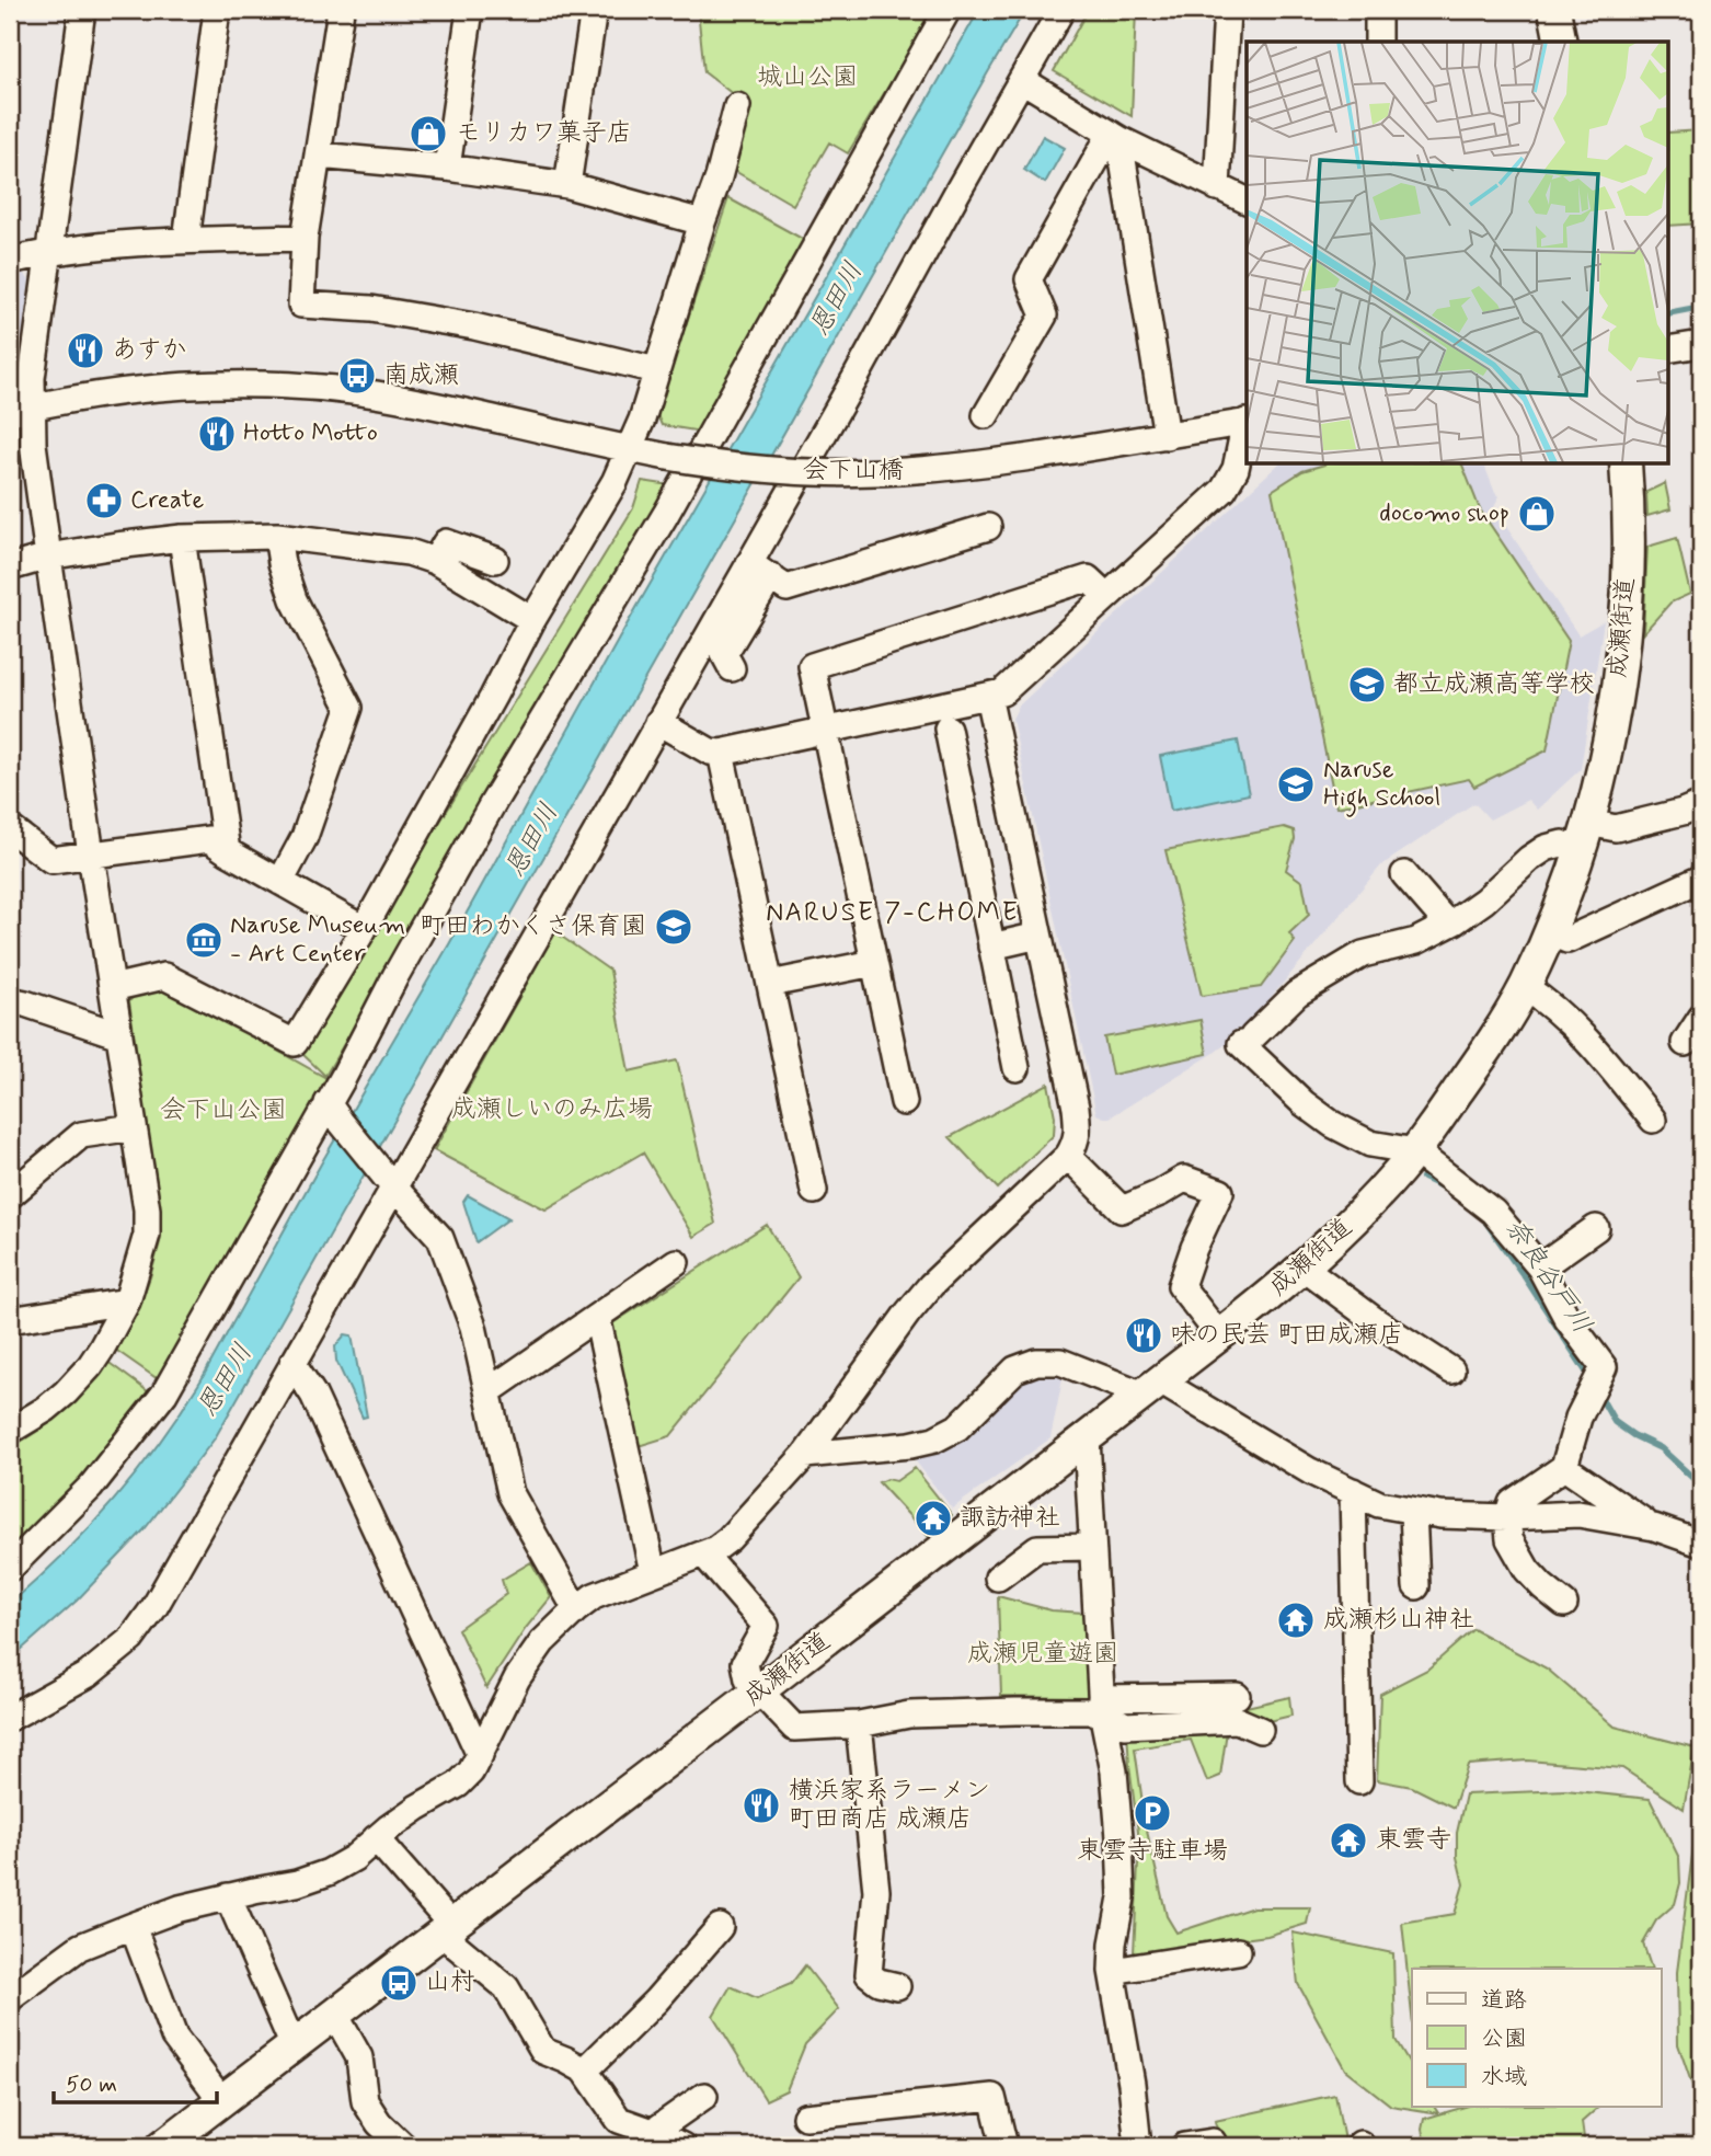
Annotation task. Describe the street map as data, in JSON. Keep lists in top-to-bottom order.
{
  "streets": {
    "main road": ["成瀬街道"],
    "street": ["会下山橋"]
  },
  "districts": ["NARUSE 7-CHOME"],
  "water": ["恩田川", "奈良谷戸川"],
  "parks": [
    "城山公園",
    "成瀬しいのみ広場",
    "会下山公園",
    "成瀬児童遊園"
  ],
  "places": {
    "shop": ["モリカワ菓子店", "docomo shop"],
    "restaurant": [
      "あすか",
      "Hotto Motto",
      "味の民芸 町田成瀬店",
      "横浜家系ラーメン 町田商店 成瀬店"
    ],
    "bus stop": ["南成瀬", "山村"],
    "pharmacy": ["Create"],
    "school or university": ["都立成瀬高等学校", "Naruse High School", "町田わかくさ保育園"],
    "museum": ["Naruse Museum - Art Center"],
    "temple": ["諏訪神社", "成瀬杉山神社", "東雲寺"],
    "parking": ["東雲寺駐車場"]
  },
  "legend": ["道路", "公園", "水域"],
  "scale_bar": "50 m"
}
